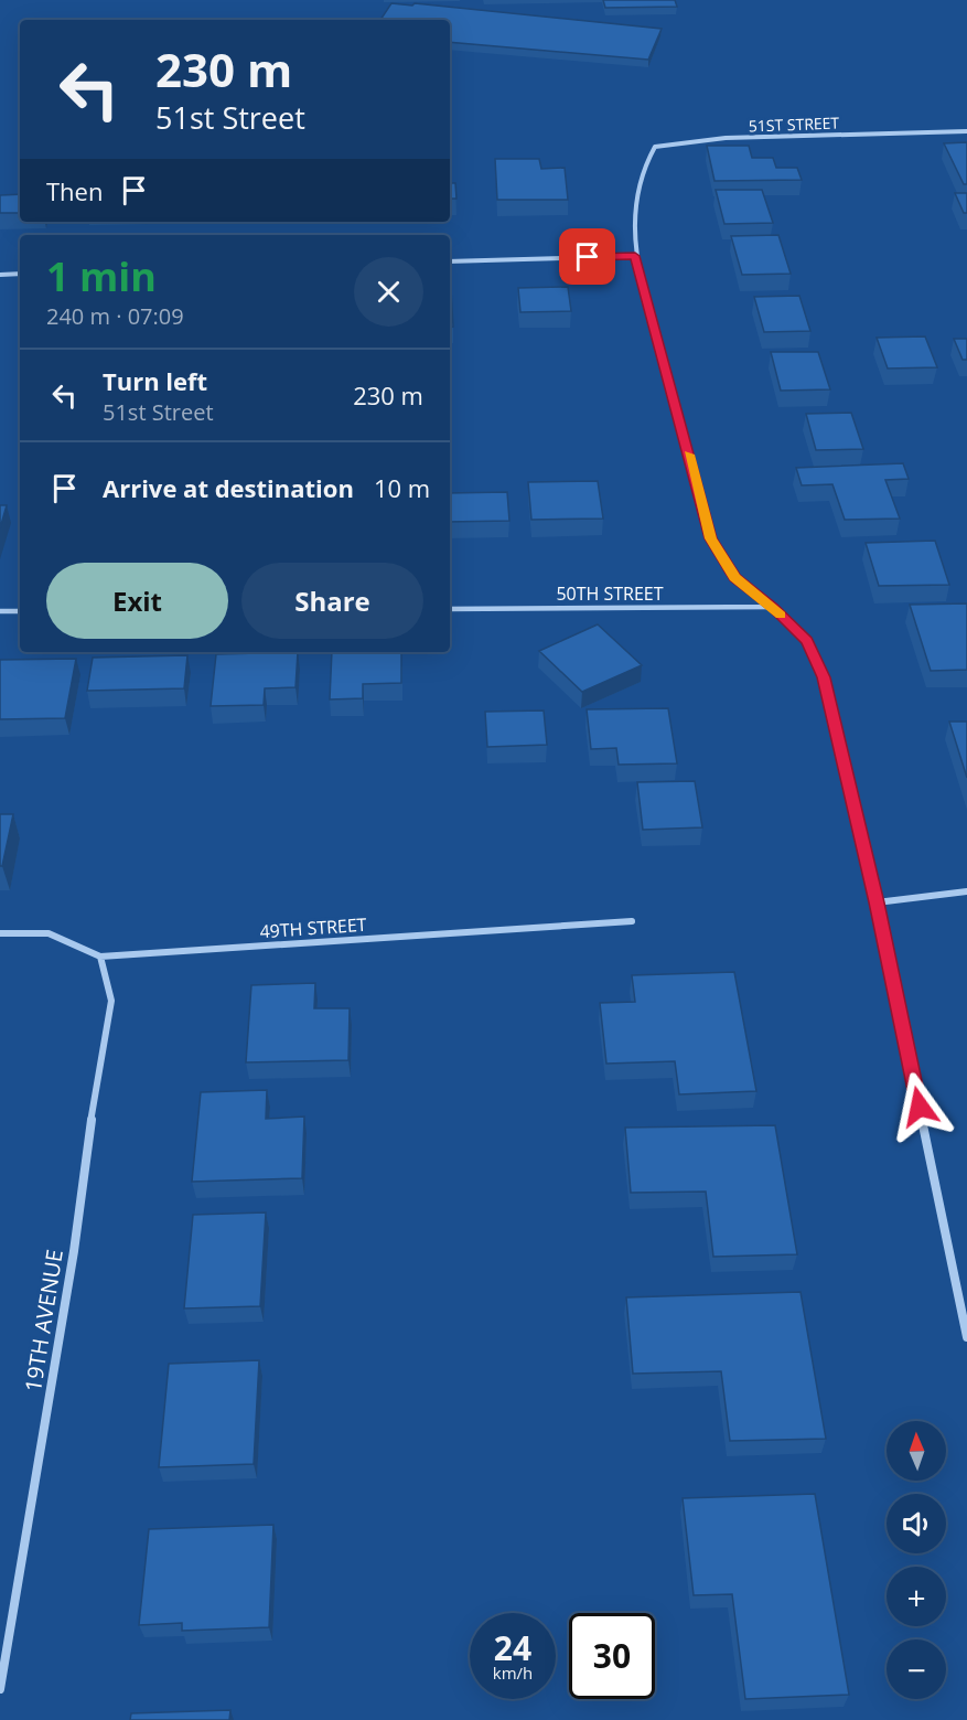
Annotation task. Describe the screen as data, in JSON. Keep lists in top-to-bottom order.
{
  "streets": {
    "street": [
      "51ST STREET",
      "50TH STREET",
      "49TH STREET",
      "19TH AVENUE"
    ]
  },
  "crossings": [
    ["49TH STREET", "19TH AVENUE"]
  ],
  "north": "top",
  "page": {
    "turn": ["230 m", "51st Street"],
    "then": "Then",
    "heading": ["1 min", "240 m · 07:09"],
    "list": [
      {
        "name": "Turn left",
        "note": "51st Street",
        "value": "230 m"
      },
      {
        "name": "Arrive at destination",
        "value": "10 m"
      }
    ],
    "buttons": ["Exit", "Share"],
    "map_buttons": ["+", "−"],
    "speed": "24 km/h",
    "limit": "30"
  }
}
